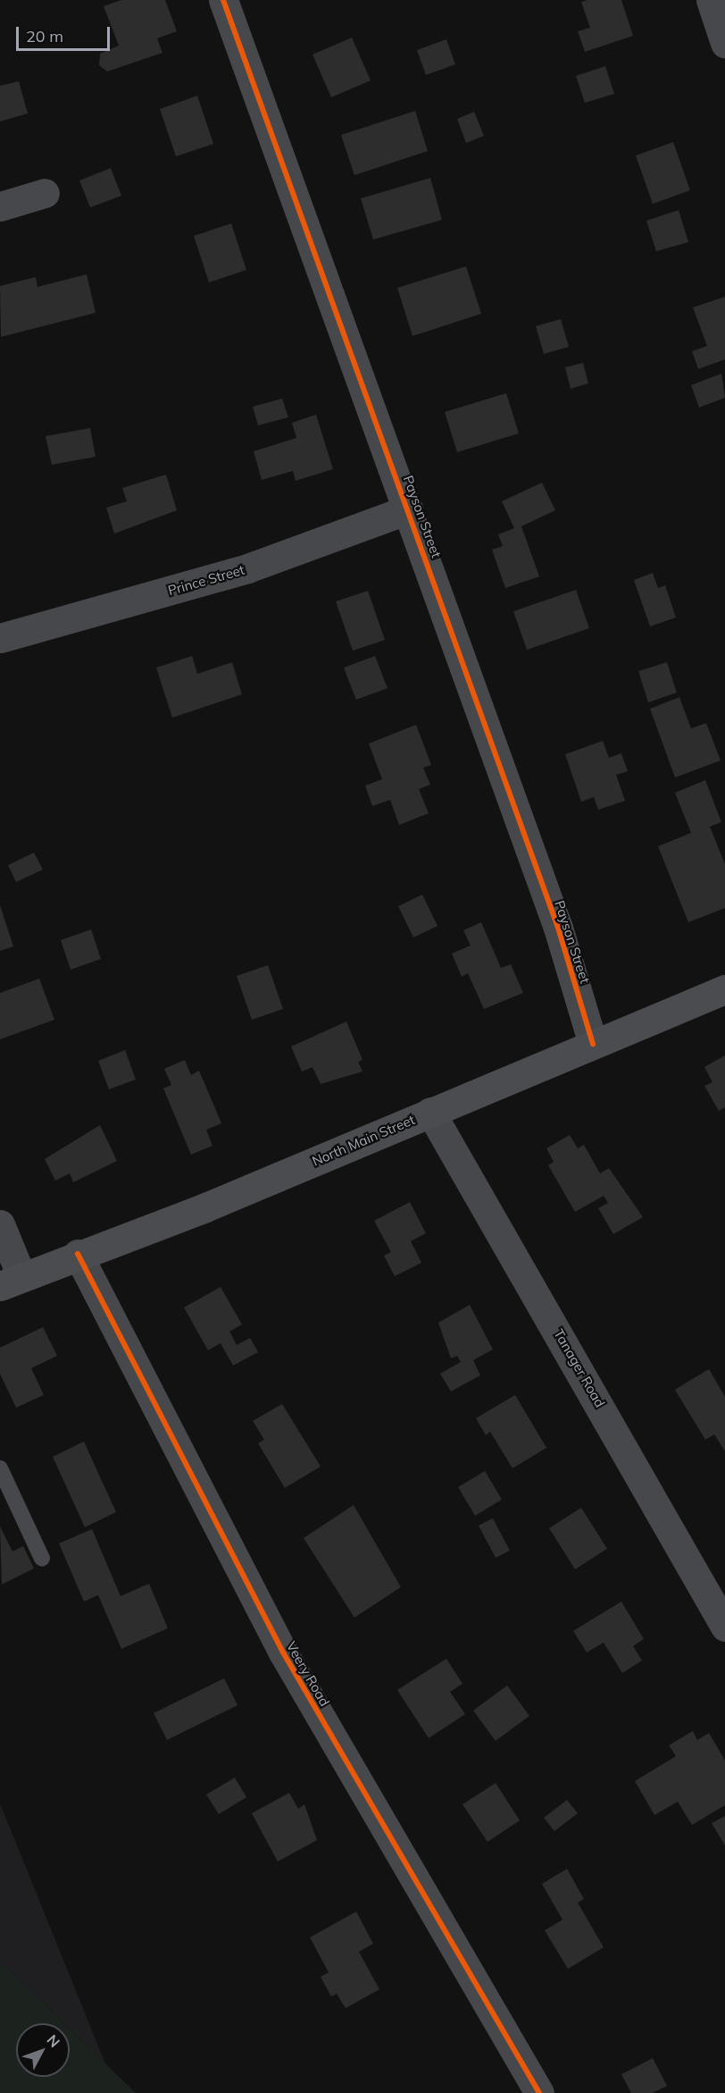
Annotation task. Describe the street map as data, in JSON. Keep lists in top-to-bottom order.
{
  "streets": {
    "main road": ["North Main Street"],
    "street": [
      "Payson Street",
      "Prince Street",
      "Tanager Road",
      "Veery Road"
    ]
  },
  "crossings": [
    ["Payson Street", "Prince Street"],
    ["Payson Street", "North Main Street"],
    ["North Main Street", "Tanager Road"],
    ["North Main Street", "Veery Road"]
  ],
  "scale_bar": "20 m",
  "north": "top right"
}
